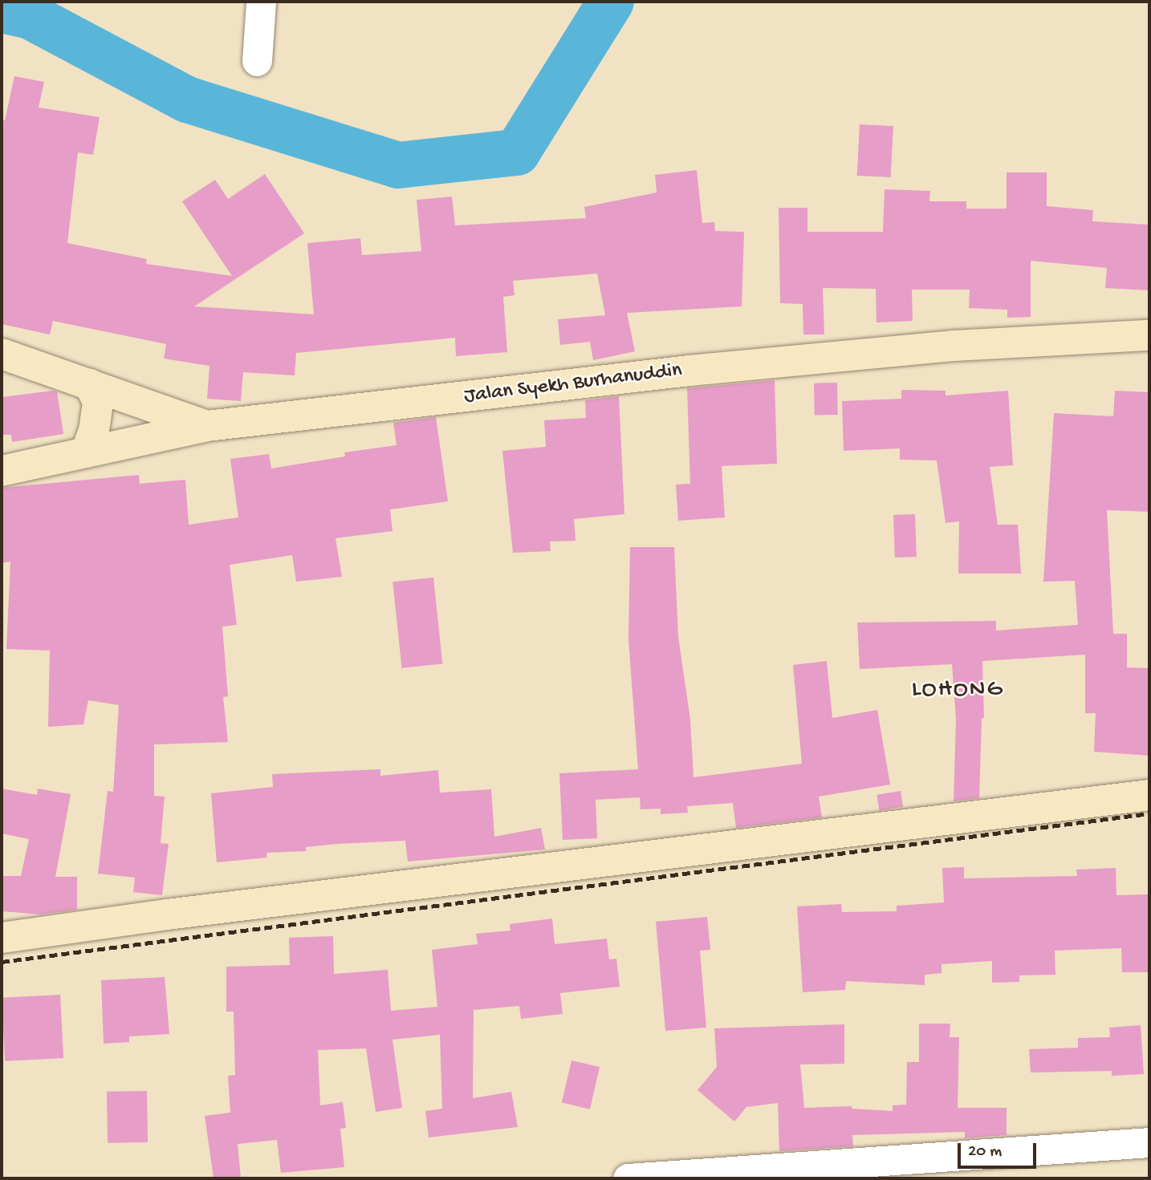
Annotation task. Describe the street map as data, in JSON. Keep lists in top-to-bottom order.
{
  "streets": {
    "street": ["Jalan Syekh Burhanuddin"]
  },
  "districts": ["LOHONG"],
  "scale_bar": "20 m"
}
